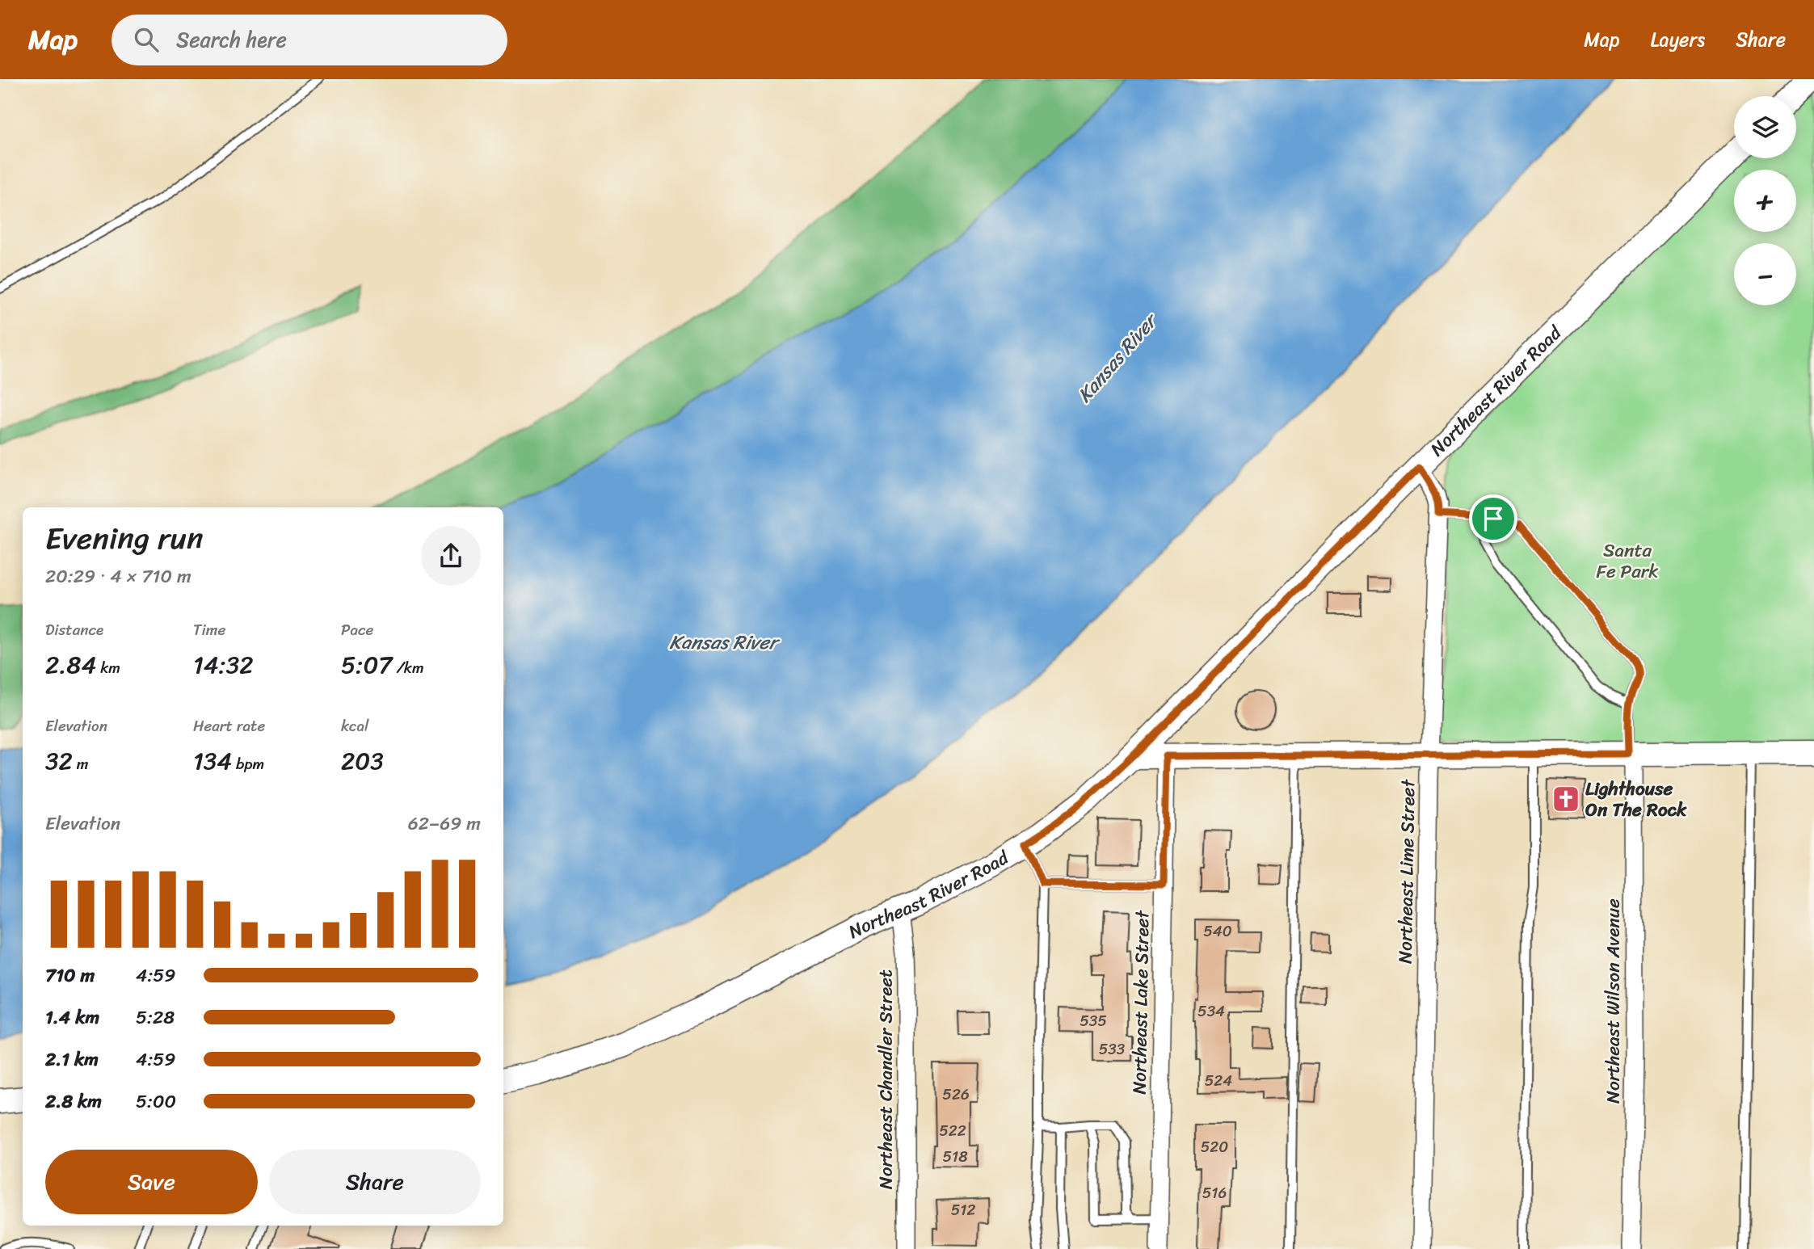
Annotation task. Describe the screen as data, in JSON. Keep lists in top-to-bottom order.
{
  "streets": {
    "street": [
      "Northeast River Road",
      "Northeast Lime Street",
      "Northeast Wilson Avenue",
      "Northeast Lake Street",
      "Northeast Chandler Street"
    ]
  },
  "crossings": [
    ["Northeast River Road", "Northeast Lime Street"],
    ["Northeast River Road", "Northeast Chandler Street"]
  ],
  "water": ["Kansas River"],
  "parks": ["Santa Fe Park"],
  "places": {
    "church": ["Lighthouse On The Rock"]
  },
  "house_numbers": [
    "540",
    "534",
    "535",
    "533",
    "524",
    "526",
    "522",
    "520",
    "518",
    "516",
    "512"
  ],
  "page": {
    "header": "Map",
    "search": "Search here",
    "nav": ["Map", "Layers", "Share"],
    "map_buttons": ["+", "−"],
    "heading": ["Evening run", "20:29 · 4 × 710 m"],
    "stats": [
      ["Distance", "2.84 km"],
      ["Time", "14:32"],
      ["Pace", "5:07 /km"],
      ["Elevation", "32 m"],
      ["Heart rate", "134 bpm"],
      ["kcal", "203"]
    ],
    "chart": ["Elevation", "62–69 m"],
    "list": [
      {
        "name": "710 m",
        "note": "4:59"
      },
      {
        "name": "1.4 km",
        "note": "5:28"
      },
      {
        "name": "2.1 km",
        "note": "4:59"
      },
      {
        "name": "2.8 km",
        "note": "5:00"
      }
    ],
    "buttons": ["Save", "Share"]
  }
}
